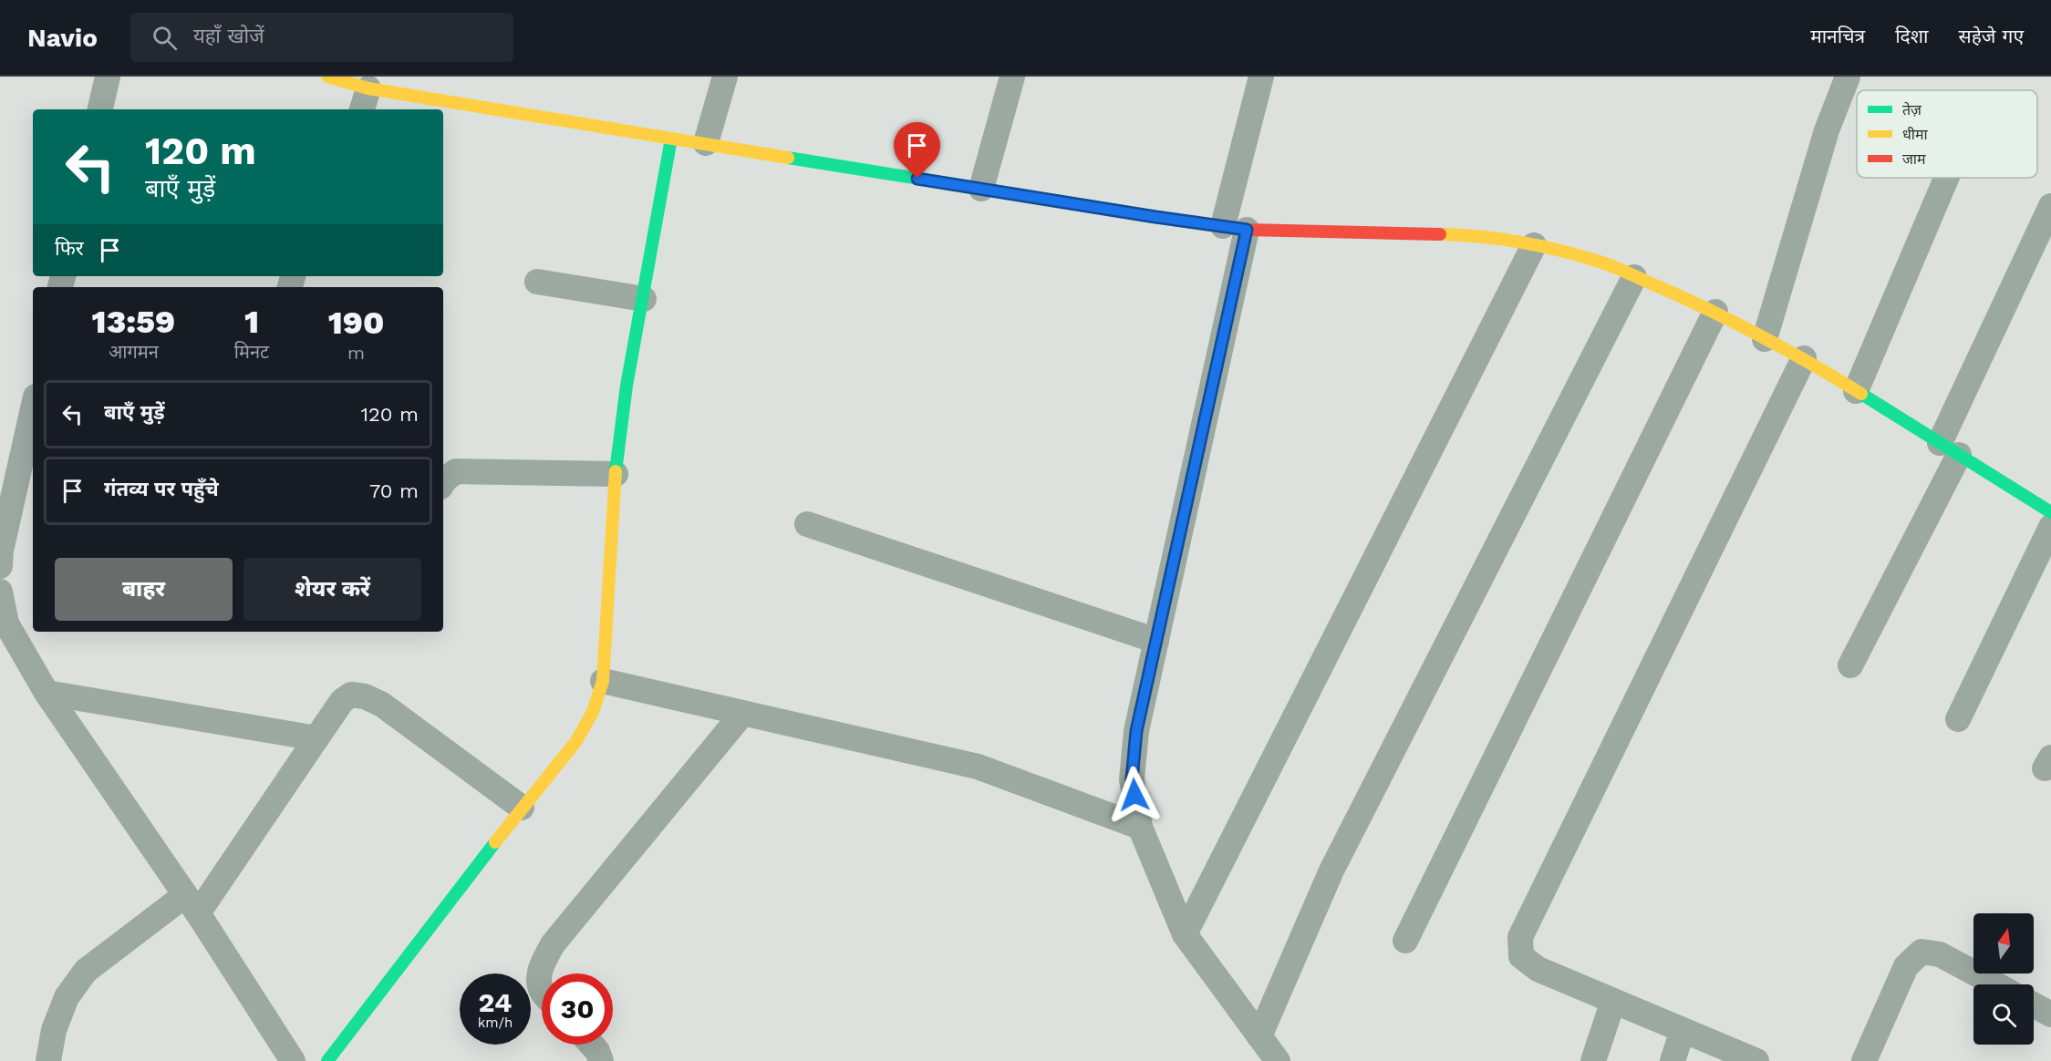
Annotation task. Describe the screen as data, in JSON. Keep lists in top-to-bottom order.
{
  "legend": ["तेज़", "धीमा", "जाम"],
  "north": "top",
  "page": {
    "header": "Navio",
    "search": "यहाँ खोजें",
    "nav": ["मानचित्र", "दिशा", "सहेजे गए"],
    "turn": ["120 m", "बाएँ मुड़ें"],
    "then": "फिर",
    "eta": [
      "13:59",
      "आगमन",
      "1",
      "मिनट",
      "190",
      "m"
    ],
    "list": [
      {
        "name": "बाएँ मुड़ें",
        "value": "120 m"
      },
      {
        "name": "गंतव्य पर पहुँचे",
        "value": "70 m"
      }
    ],
    "buttons": ["बाहर", "शेयर करें"],
    "speed": "24 km/h",
    "limit": "30"
  }
}
